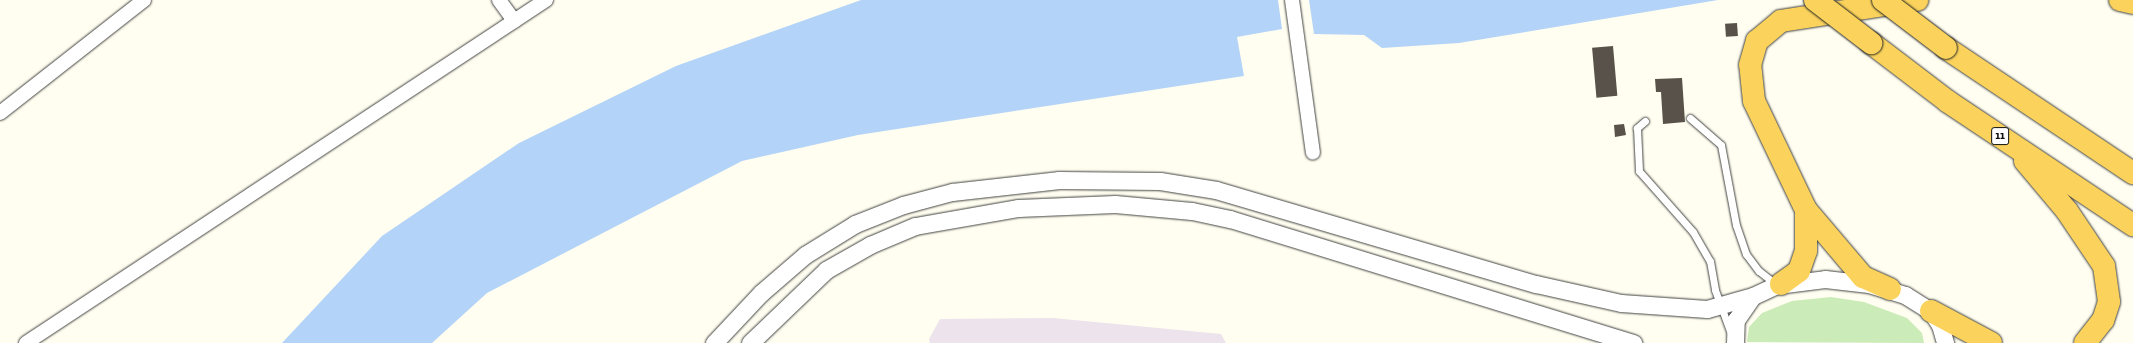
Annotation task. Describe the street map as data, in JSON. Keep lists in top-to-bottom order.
{
  "streets": {
    "highway": ["11"]
  }
}
